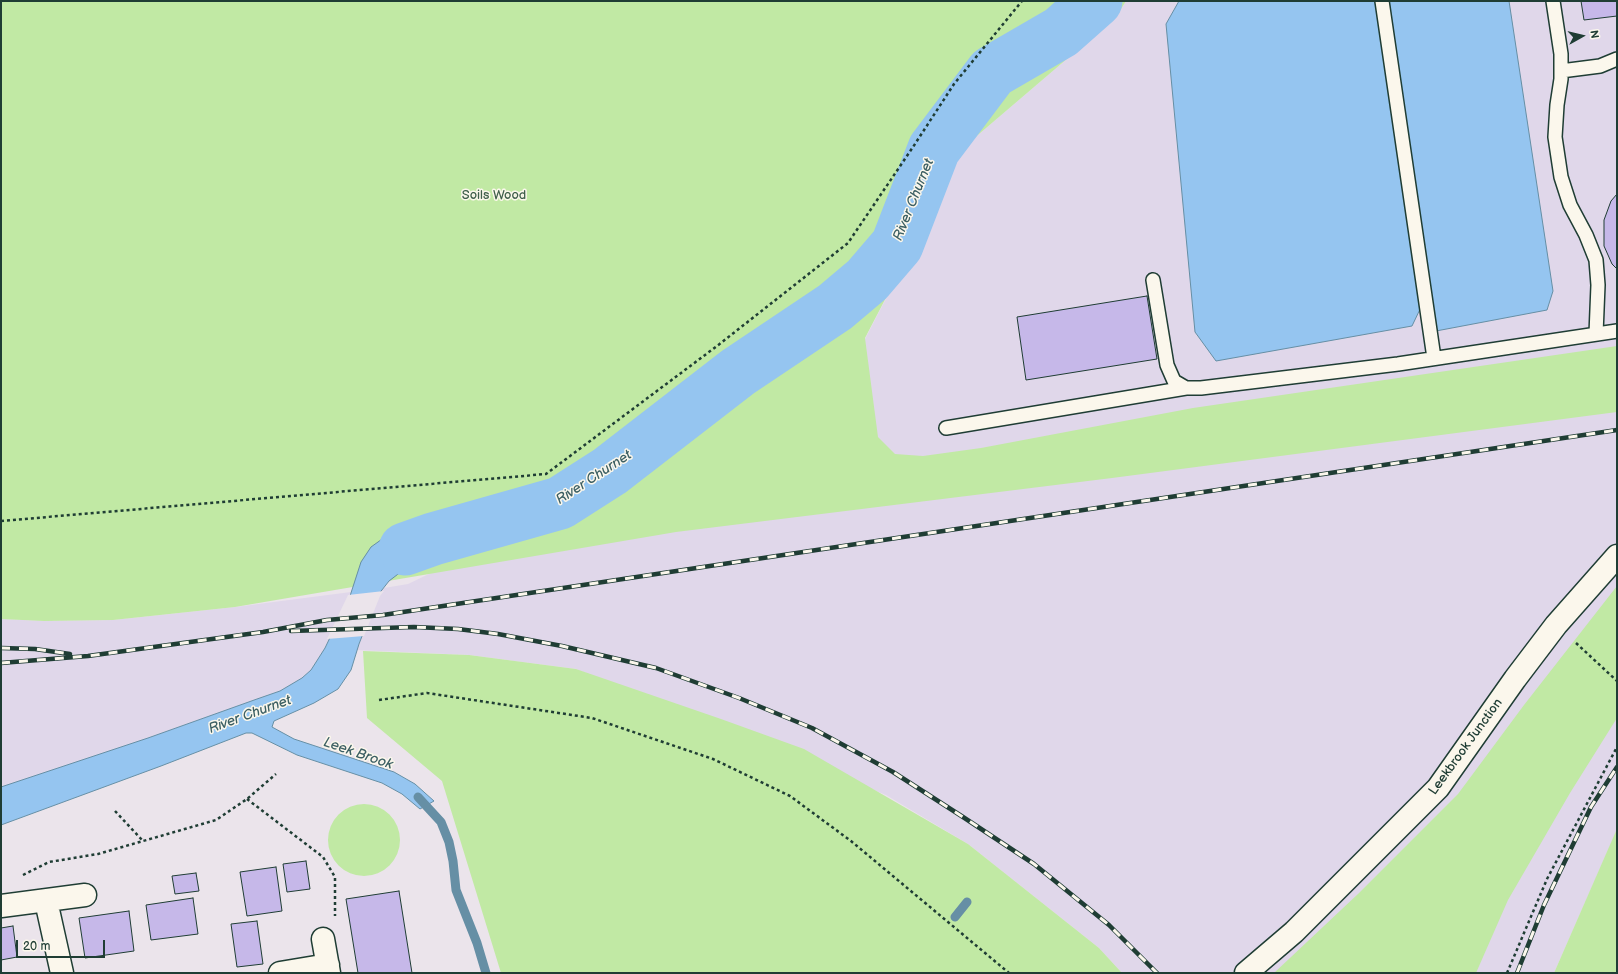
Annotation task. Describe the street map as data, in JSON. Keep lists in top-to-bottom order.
{
  "streets": {
    "street": ["Leekbrook Junction"]
  },
  "water": ["River Churnet", "Leek Brook"],
  "parks": ["Soils Wood"],
  "scale_bar": "20 m",
  "north": "right"
}
